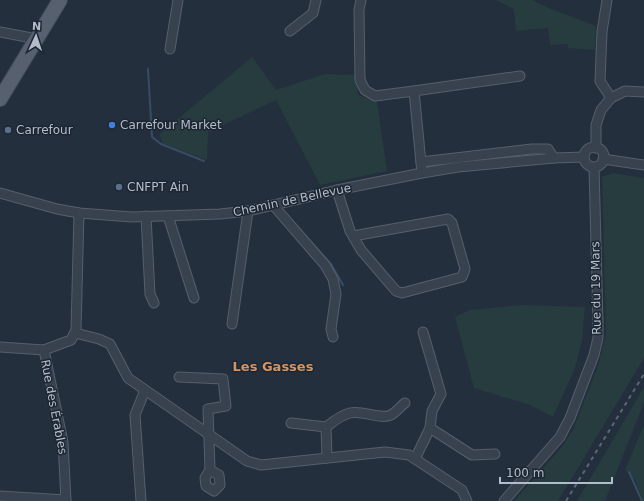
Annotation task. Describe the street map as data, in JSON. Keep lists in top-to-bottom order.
{
  "streets": {
    "street": ["Chemin de Bellevue", "Rue du 19 Mars", "Rue des Érables"]
  },
  "crossings": [
    ["Chemin de Bellevue", "Rue du 19 Mars"]
  ],
  "districts": ["Les Gasses"],
  "places": ["Carrefour Market", "Carrefour", "CNFPT Ain"],
  "scale_bar": "100 m",
  "north": "top"
}
